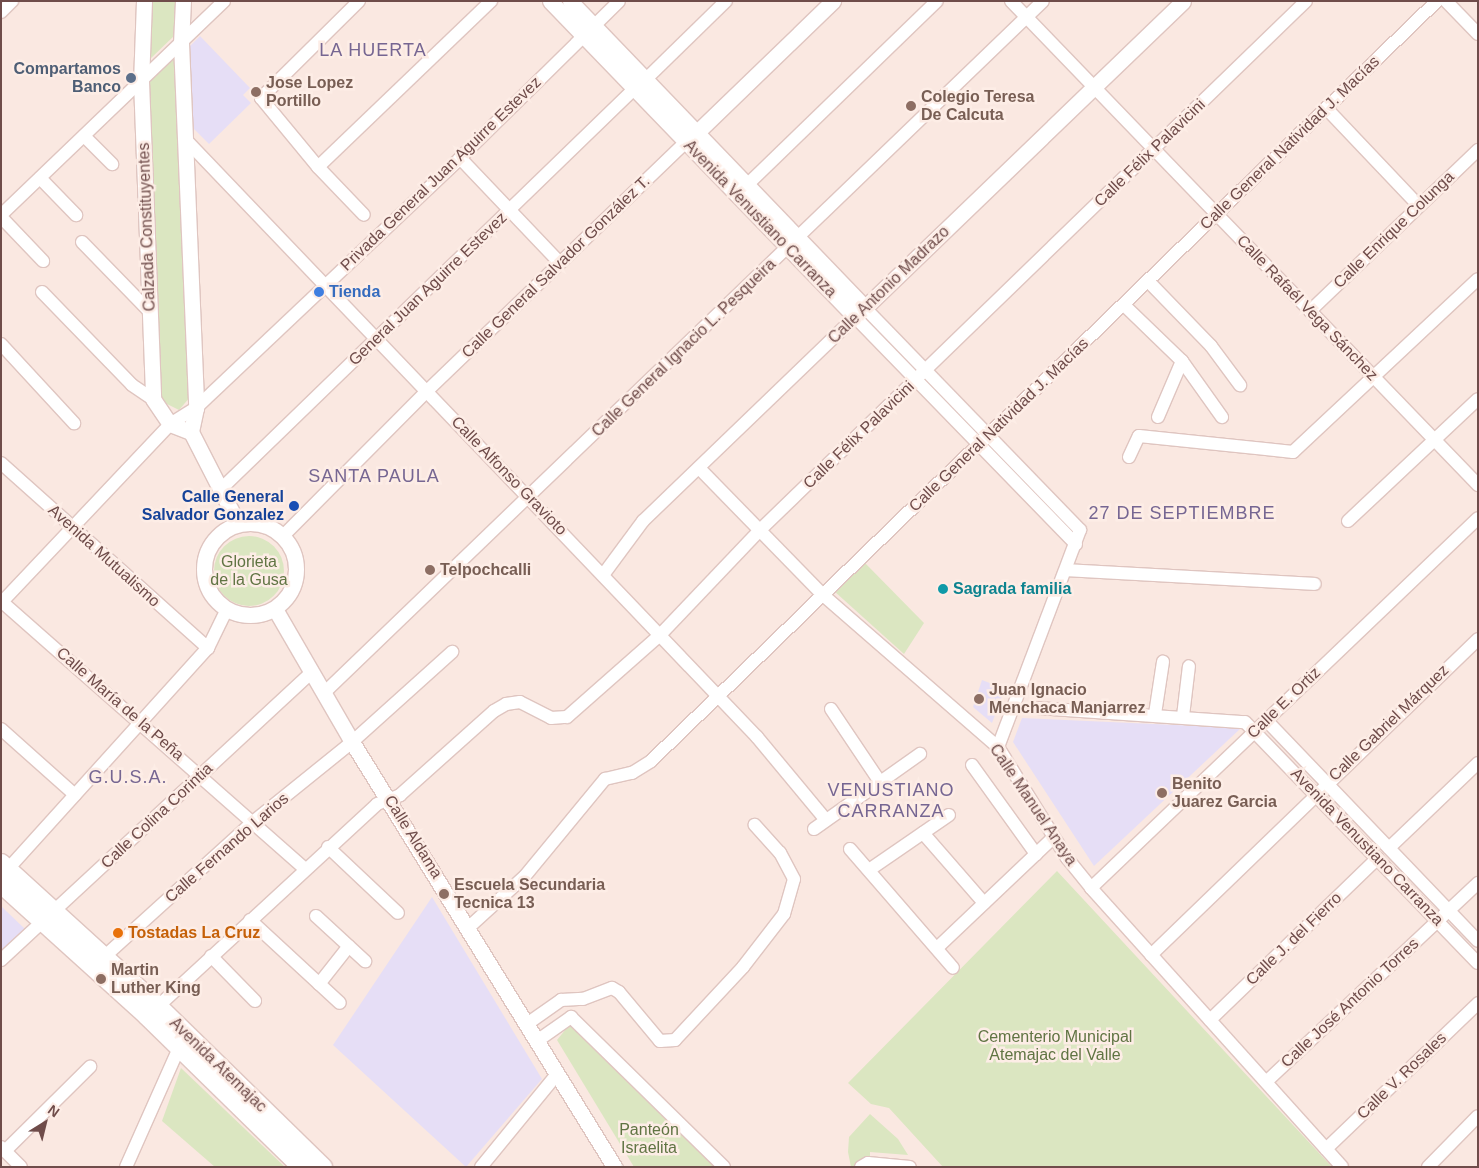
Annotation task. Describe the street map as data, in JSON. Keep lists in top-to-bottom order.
{
  "streets": {
    "main road": ["Avenida Atemajac"],
    "street": [
      "Calle General Natividad J. Macías",
      "Calle Félix Palavicini",
      "Privada General Juan Aguirre Estevez",
      "Avenida Venustiano Carranza",
      "Calzada Constituyentes",
      "Calle Enrique Colunga",
      "Calle General Salvador González T.",
      "Calle Antonio Madrazo",
      "General Juan Aguirre Estevez",
      "Calle Rafaél Vega Sánchez",
      "Calle General Ignacio L. Pesqueira",
      "Calle Alfonso Gravioto",
      "Avenida Mutualismo",
      "Calle E. Ortiz",
      "Calle María de la Peña",
      "Calle Gabriel Márquez",
      "Calle Manuel Anaya",
      "Calle Colina Corintia",
      "Calle Aldama",
      "Calle Fernando Larios",
      "Calle J. del Fierro",
      "Calle José Antonio Torres",
      "Calle V. Rosales"
    ]
  },
  "crossings": [
    ["Calle General Natividad J. Macías", "Avenida Venustiano Carranza"],
    ["Calle General Natividad J. Macías", "Calle Rafaél Vega Sánchez"],
    ["Calle General Natividad J. Macías", "Calle Alfonso Gravioto"],
    ["Calle General Natividad J. Macías", "Calle Manuel Anaya"],
    ["Calle General Natividad J. Macías", "Calle Aldama"],
    ["Calle Félix Palavicini", "Avenida Venustiano Carranza"],
    ["Calle Félix Palavicini", "Calle Rafaél Vega Sánchez"],
    ["Calle Félix Palavicini", "Calle Alfonso Gravioto"],
    ["Calle Félix Palavicini", "Calle María de la Peña"],
    ["Calle Félix Palavicini", "Calle Manuel Anaya"],
    ["Calle Félix Palavicini", "Calle Aldama"],
    ["Calle Félix Palavicini", "Avenida Atemajac"],
    ["Privada General Juan Aguirre Estevez", "Avenida Venustiano Carranza"],
    ["Privada General Juan Aguirre Estevez", "Calle Alfonso Gravioto"],
    ["Privada General Juan Aguirre Estevez", "Avenida Mutualismo"],
    ["Privada General Juan Aguirre Estevez", "Calle María de la Peña"],
    ["Avenida Venustiano Carranza", "Calle General Salvador González T."],
    ["Avenida Venustiano Carranza", "Calle Antonio Madrazo"],
    ["Avenida Venustiano Carranza", "General Juan Aguirre Estevez"],
    ["Avenida Venustiano Carranza", "Calle General Ignacio L. Pesqueira"],
    ["Avenida Venustiano Carranza", "Calle E. Ortiz"],
    ["Avenida Venustiano Carranza", "Calle Gabriel Márquez"],
    ["Avenida Venustiano Carranza", "Calle J. del Fierro"],
    ["Avenida Venustiano Carranza", "Calle José Antonio Torres"],
    ["Calle Enrique Colunga", "Calle Rafaél Vega Sánchez"],
    ["Calle General Salvador González T.", "Calle Alfonso Gravioto"],
    ["Calle General Salvador González T.", "Calle Aldama"],
    ["Calle Antonio Madrazo", "Calle Rafaél Vega Sánchez"],
    ["Calle Antonio Madrazo", "Calle Alfonso Gravioto"],
    ["Calle Antonio Madrazo", "Calle Manuel Anaya"],
    ["General Juan Aguirre Estevez", "Calle Alfonso Gravioto"],
    ["Calle Rafaél Vega Sánchez", "Calle General Ignacio L. Pesqueira"],
    ["Calle General Ignacio L. Pesqueira", "Calle Alfonso Gravioto"],
    ["Calle General Ignacio L. Pesqueira", "Calle Aldama"],
    ["Calle E. Ortiz", "Calle Manuel Anaya"],
    ["Calle María de la Peña", "Calle Colina Corintia"],
    ["Calle María de la Peña", "Calle Fernando Larios"],
    ["Calle Gabriel Márquez", "Calle Manuel Anaya"],
    ["Calle Manuel Anaya", "Calle J. del Fierro"],
    ["Calle Manuel Anaya", "Calle José Antonio Torres"],
    ["Calle Manuel Anaya", "Calle V. Rosales"],
    ["Calle Colina Corintia", "Calle Aldama"],
    ["Calle Colina Corintia", "Avenida Atemajac"],
    ["Calle Aldama", "Calle Fernando Larios"],
    ["Calle Fernando Larios", "Avenida Atemajac"]
  ],
  "districts": [
    "LA HUERTA",
    "SANTA PAULA",
    "27 DE SEPTIEMBRE",
    "G.U.S.A.",
    "VENUSTIANO CARRANZA"
  ],
  "parks": ["Glorieta de la Gusa", "Cementerio Municipal Atemajac del Valle", "Panteón Israelita"],
  "places": [
    "Compartamos Banco",
    "Jose Lopez Portillo",
    "Colegio Teresa De Calcuta",
    "Tienda",
    "Calle General Salvador Gonzalez",
    "Telpochcalli",
    "Sagrada familia",
    "Juan Ignacio Menchaca Manjarrez",
    "Benito Juarez Garcia",
    "Escuela Secundaria Tecnica 13",
    "Tostadas La Cruz",
    "Martin Luther King"
  ],
  "north": "top right"
}
